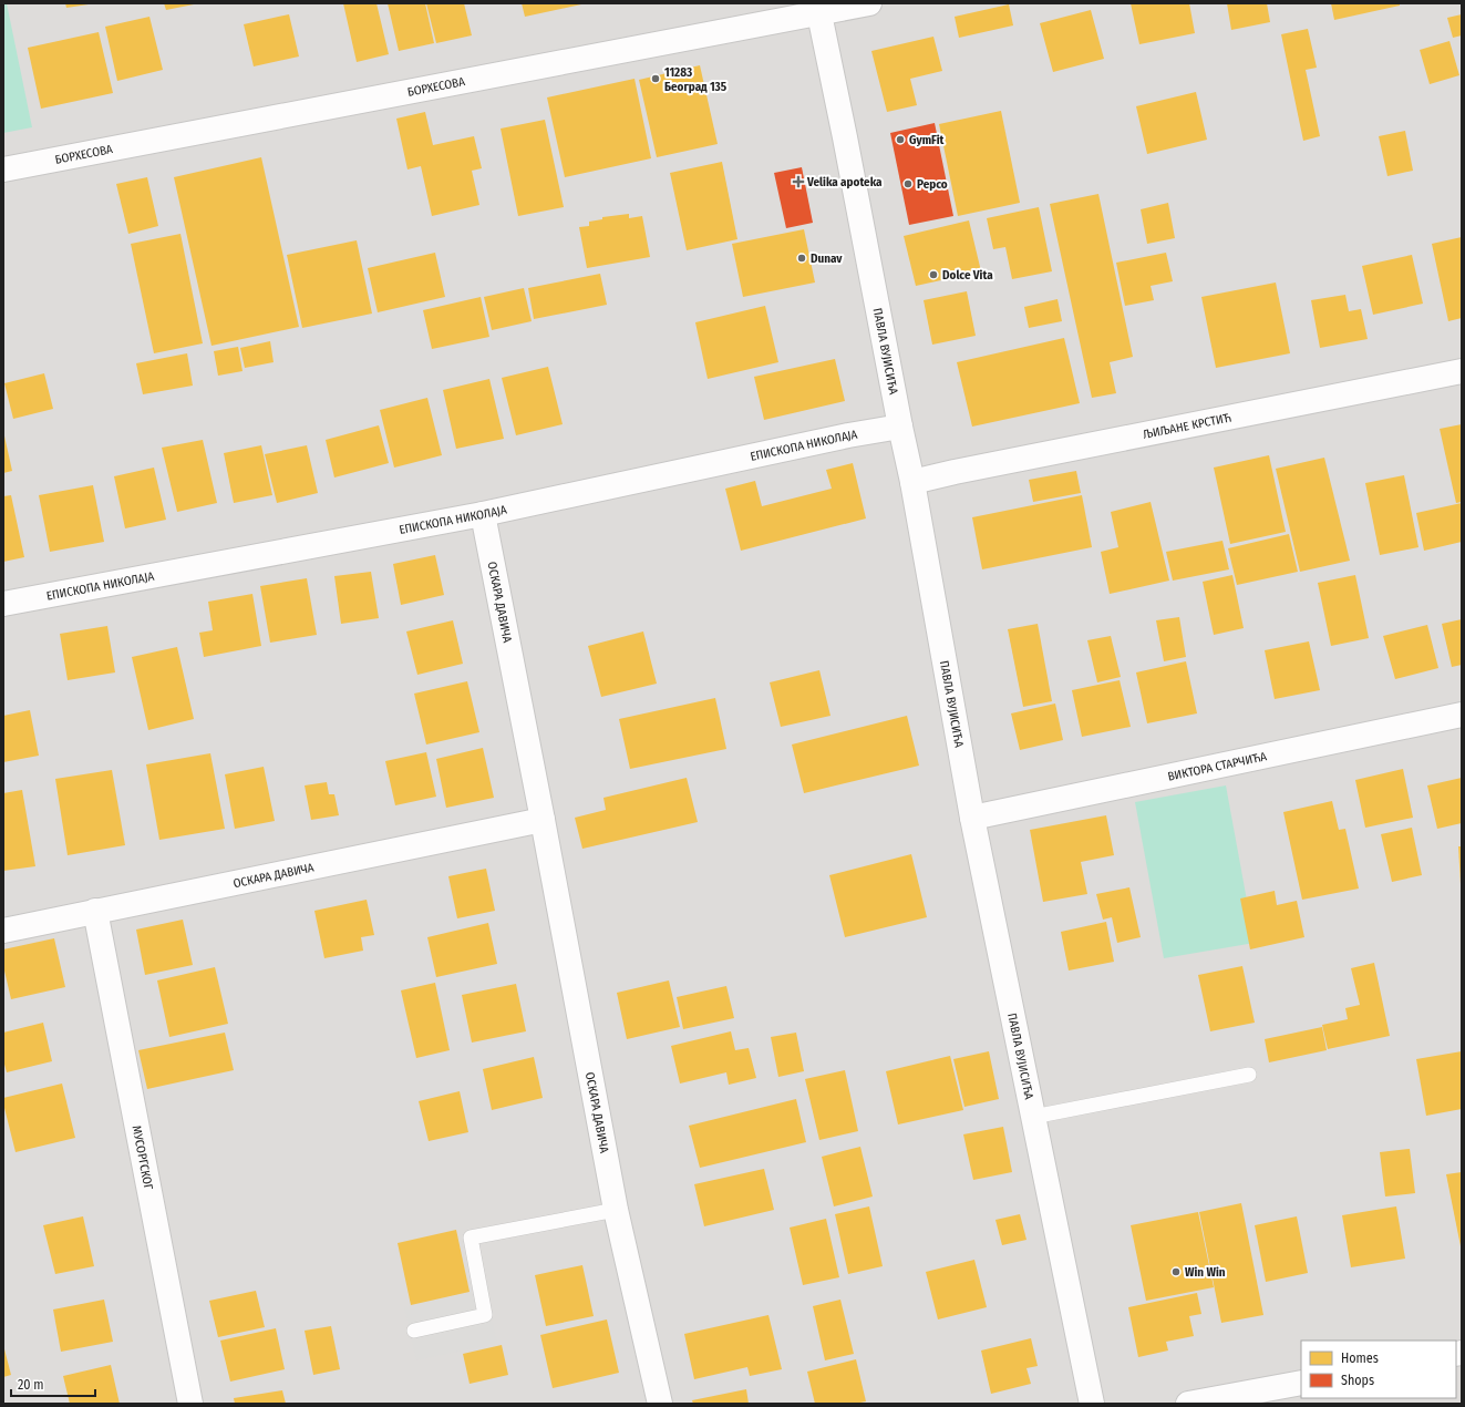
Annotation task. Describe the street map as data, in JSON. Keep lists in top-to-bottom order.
{
  "streets": {
    "street": [
      "БОРХЕСОВА",
      "ПАВЛА ВУЈИСИЋА",
      "ЉИЉАНЕ КРСТИЋ",
      "ЕПИСКОПА НИКОЛАЈА",
      "ОСКАРА ДАВИЧА",
      "ВИКТОРА СТАРЧИЋА",
      "МУСОРГСКОГ"
    ]
  },
  "crossings": [
    ["БОРХЕСОВА", "ПАВЛА ВУЈИСИЋА"],
    ["ПАВЛА ВУЈИСИЋА", "ЉИЉАНЕ КРСТИЋ"],
    ["ПАВЛА ВУЈИСИЋА", "ЕПИСКОПА НИКОЛАЈА"],
    ["ПАВЛА ВУЈИСИЋА", "ВИКТОРА СТАРЧИЋА"],
    ["ЕПИСКОПА НИКОЛАЈА", "ОСКАРА ДАВИЧА"],
    ["ОСКАРА ДАВИЧА", "МУСОРГСКОГ"]
  ],
  "places": {
    "other": [
      "11283 Београд 135",
      "GymFit",
      "Pepco",
      "Dunav",
      "Dolce Vita",
      "Win Win"
    ],
    "health": ["Velika apoteka"]
  },
  "legend": ["Homes", "Shops"],
  "scale_bar": "20 m"
}
